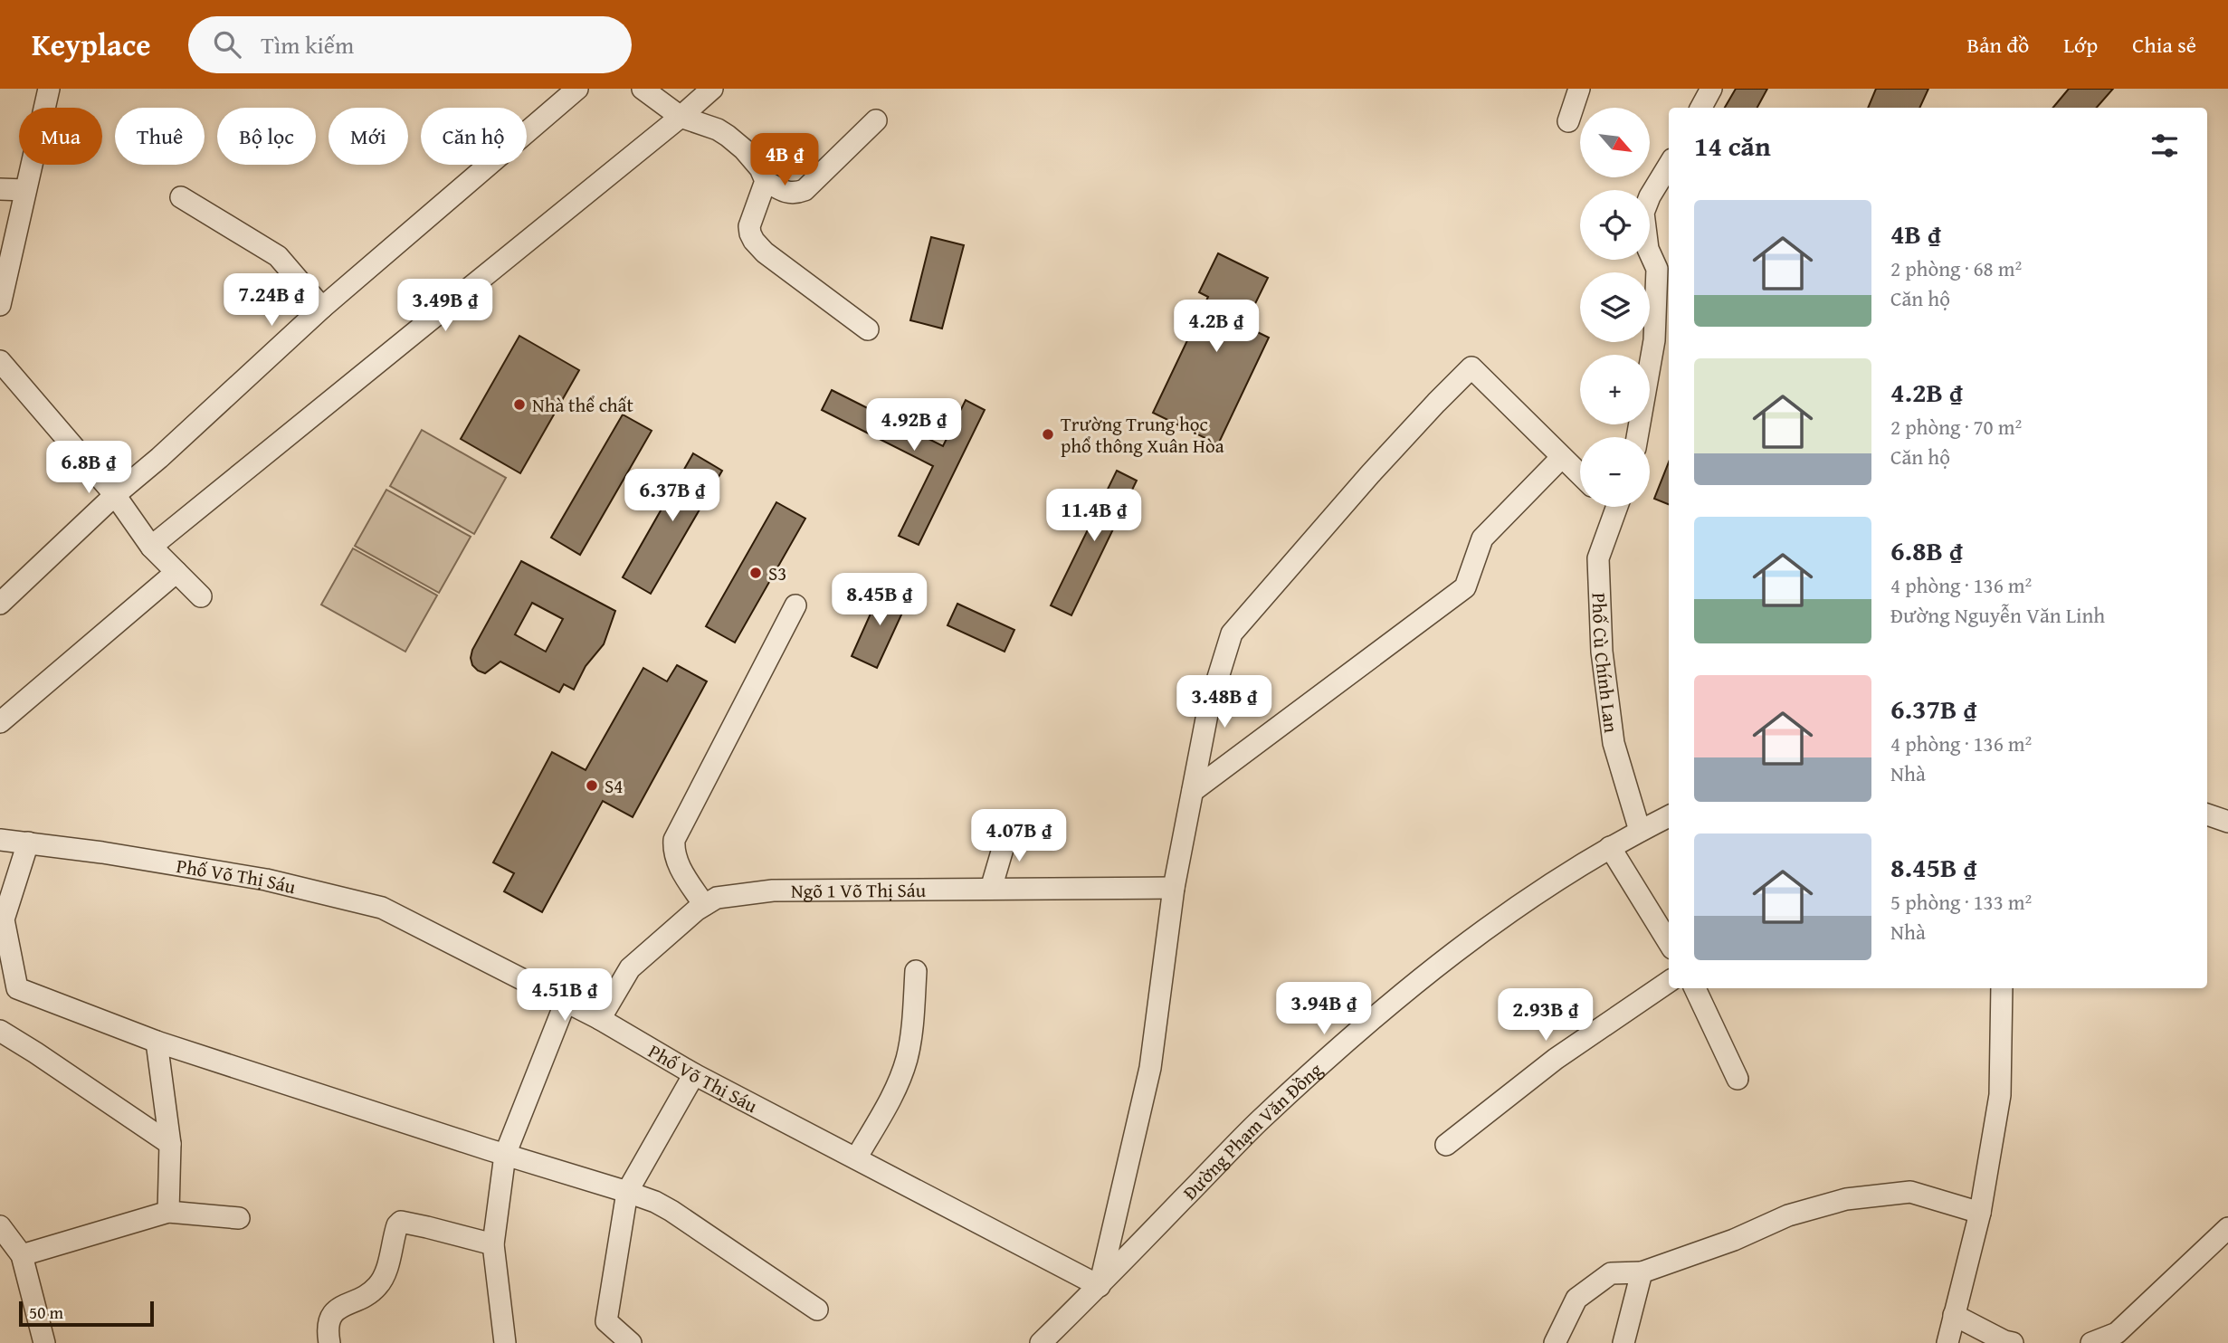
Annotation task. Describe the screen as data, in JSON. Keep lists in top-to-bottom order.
{
  "streets": {
    "street": [
      "Phố Cù Chính Lan",
      "Phố Võ Thị Sáu",
      "Ngõ 1 Võ Thị Sáu",
      "Đường Phạm Văn Đồng"
    ]
  },
  "crossings": [
    ["Phố Cù Chính Lan", "Đường Phạm Văn Đồng"],
    ["Phố Võ Thị Sáu", "Ngõ 1 Võ Thị Sáu"],
    ["Phố Võ Thị Sáu", "Đường Phạm Văn Đồng"]
  ],
  "places": [
    "Nhà thể chất",
    "Trường Trung học phổ thông Xuân Hòa",
    "S3",
    "S4"
  ],
  "scale_bar": "50 m",
  "north": "bottom right",
  "page": {
    "header": "Keyplace",
    "search": "Tìm kiếm",
    "nav": ["Bản đồ", "Lớp", "Chia sẻ"],
    "map_buttons": ["+", "−"],
    "chip": [
      "Mua",
      "Thuê",
      "Bộ lọc",
      "Mới",
      "Căn hộ"
    ],
    "heading": "14 căn",
    "price": [
      "4B ₫",
      "7.24B ₫",
      "3.49B ₫",
      "4.2B ₫",
      "4.92B ₫",
      "6.8B ₫",
      "6.37B ₫",
      "11.4B ₫",
      "8.45B ₫",
      "3.48B ₫",
      "4.07B ₫",
      "4.51B ₫",
      "3.94B ₫",
      "2.93B ₫"
    ],
    "list": [
      {
        "name": "4B ₫",
        "note": "2 phòng · 68 m² · Căn hộ"
      },
      {
        "name": "4.2B ₫",
        "note": "2 phòng · 70 m² · Căn hộ"
      },
      {
        "name": "6.8B ₫",
        "note": "4 phòng · 136 m² · Đường Nguyễn Văn Linh"
      },
      {
        "name": "6.37B ₫",
        "note": "4 phòng · 136 m² · Nhà"
      },
      {
        "name": "8.45B ₫",
        "note": "5 phòng · 133 m² · Nhà"
      }
    ],
    "scale": "50 m"
  }
}
